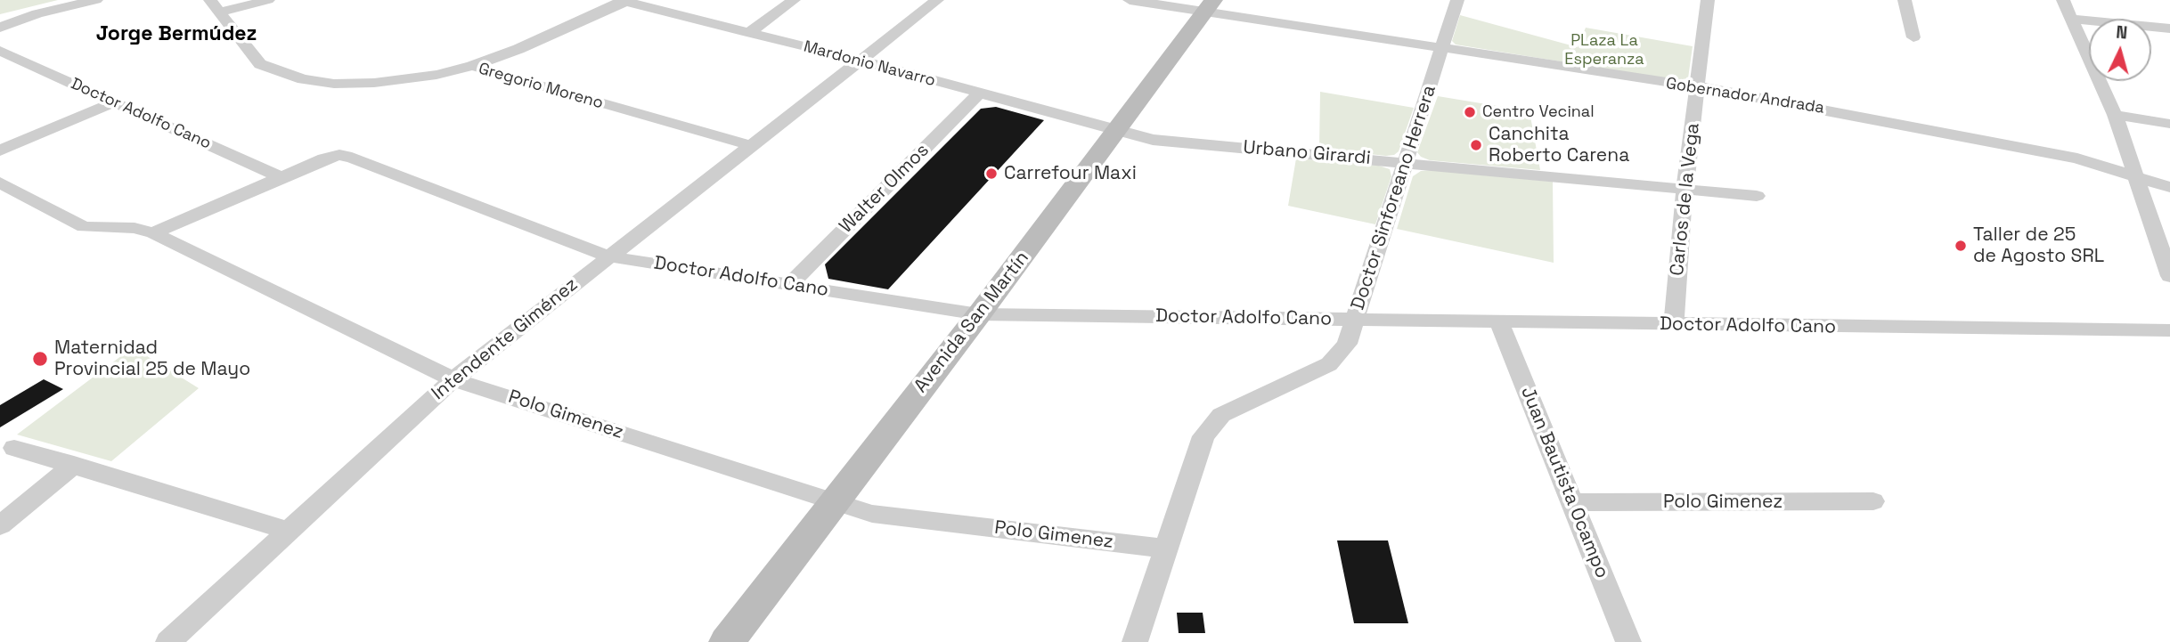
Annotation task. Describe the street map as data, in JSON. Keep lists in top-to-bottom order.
{
  "streets": {
    "main road": ["Avenida San Martín"],
    "street": [
      "Mardonio Navarro",
      "Gregorio Moreno",
      "Gobernador Andrada",
      "Doctor Adolfo Cano",
      "Urbano Girardi",
      "Walter Olmos",
      "Doctor Sinforeano Herrera",
      "Carlos de la Vega",
      "Intendente Giménez",
      "Polo Gimenez",
      "Juan Bautista Ocampo"
    ]
  },
  "crossings": [
    ["Mardonio Navarro", "Urbano Girardi"],
    ["Mardonio Navarro", "Walter Olmos"],
    ["Mardonio Navarro", "Avenida San Martín"],
    ["Mardonio Navarro", "Intendente Giménez"],
    ["Gregorio Moreno", "Intendente Giménez"],
    ["Gobernador Andrada", "Doctor Sinforeano Herrera"],
    ["Gobernador Andrada", "Carlos de la Vega"],
    ["Gobernador Andrada", "Avenida San Martín"],
    ["Doctor Adolfo Cano", "Walter Olmos"],
    ["Doctor Adolfo Cano", "Doctor Sinforeano Herrera"],
    ["Doctor Adolfo Cano", "Carlos de la Vega"],
    ["Doctor Adolfo Cano", "Avenida San Martín"],
    ["Doctor Adolfo Cano", "Intendente Giménez"],
    ["Doctor Adolfo Cano", "Juan Bautista Ocampo"],
    ["Urbano Girardi", "Doctor Sinforeano Herrera"],
    ["Urbano Girardi", "Carlos de la Vega"],
    ["Urbano Girardi", "Avenida San Martín"],
    ["Doctor Sinforeano Herrera", "Polo Gimenez"],
    ["Avenida San Martín", "Polo Gimenez"],
    ["Intendente Giménez", "Polo Gimenez"],
    ["Polo Gimenez", "Juan Bautista Ocampo"]
  ],
  "districts": ["Jorge Bermúdez"],
  "parks": ["PLaza La Esperanza"],
  "places": [
    "Centro Vecinal",
    "Canchita Roberto Carena",
    "Carrefour Maxi",
    "Taller de 25 de Agosto SRL",
    "Maternidad Provincial 25 de Mayo"
  ],
  "north": "top"
}
